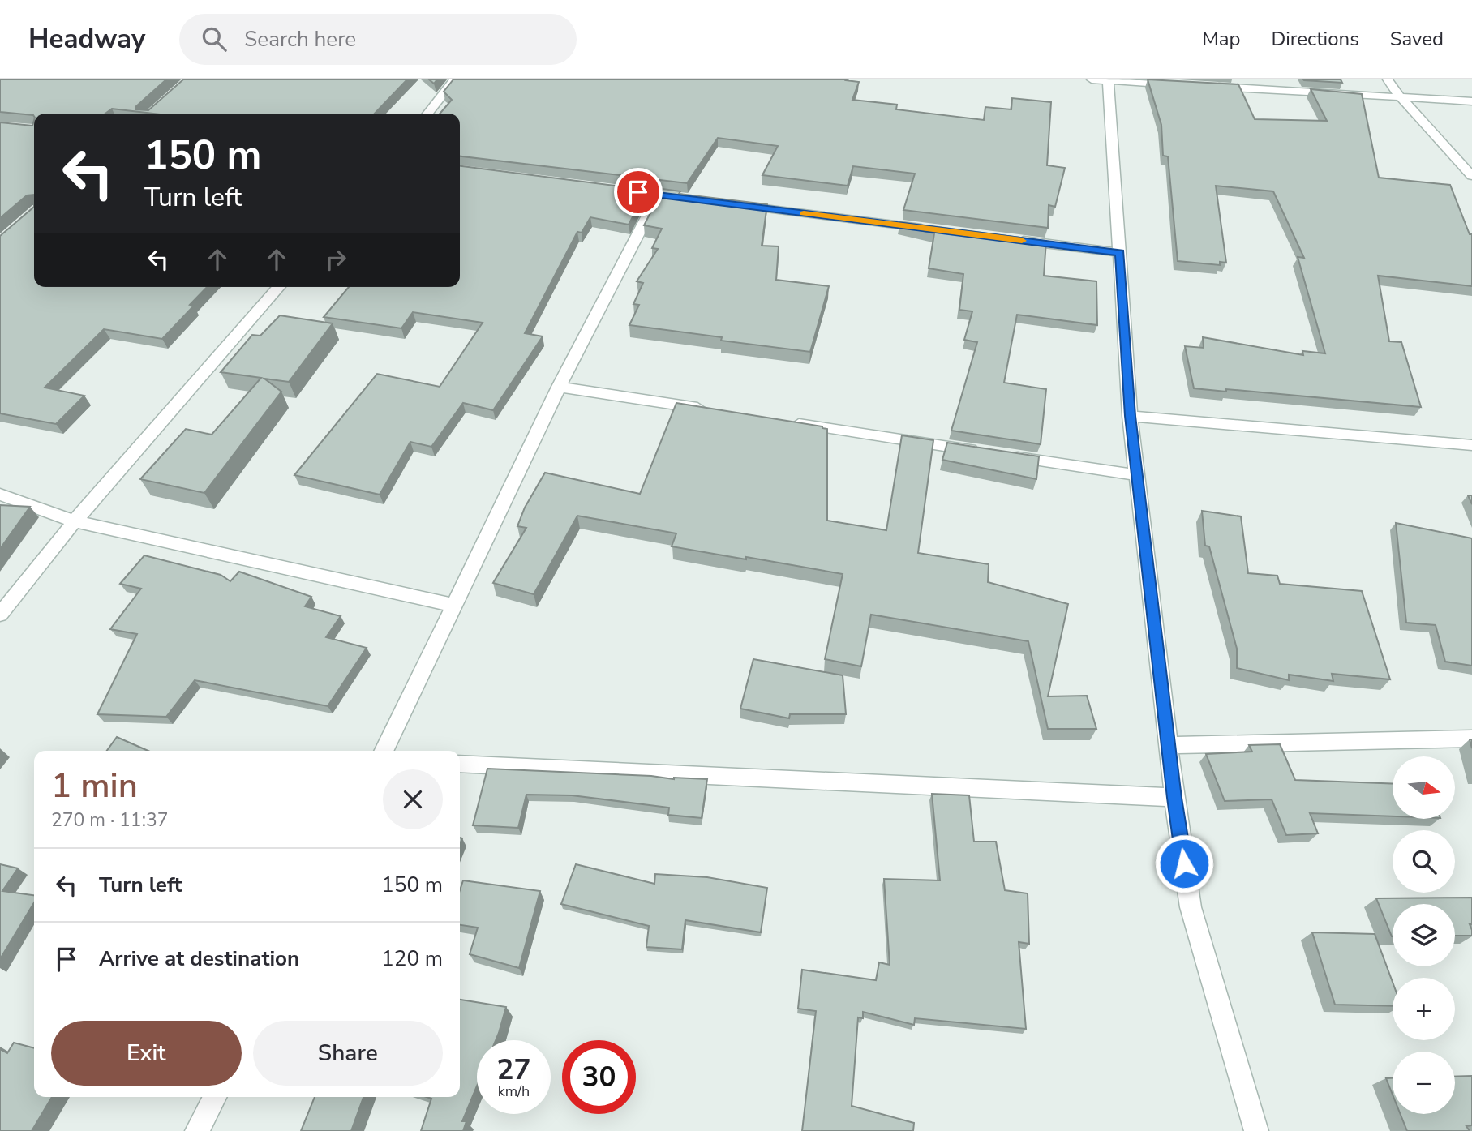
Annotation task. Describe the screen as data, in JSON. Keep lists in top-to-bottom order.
{
  "north": "right",
  "page": {
    "header": "Headway",
    "search": "Search here",
    "nav": ["Map", "Directions", "Saved"],
    "turn": ["150 m", "Turn left"],
    "heading": ["1 min", "270 m · 11:37"],
    "map_buttons": ["+", "−"],
    "list": [
      {
        "name": "Turn left",
        "value": "150 m"
      },
      {
        "name": "Arrive at destination",
        "value": "120 m"
      }
    ],
    "buttons": ["Exit", "Share"],
    "speed": "27 km/h",
    "limit": "30"
  }
}
